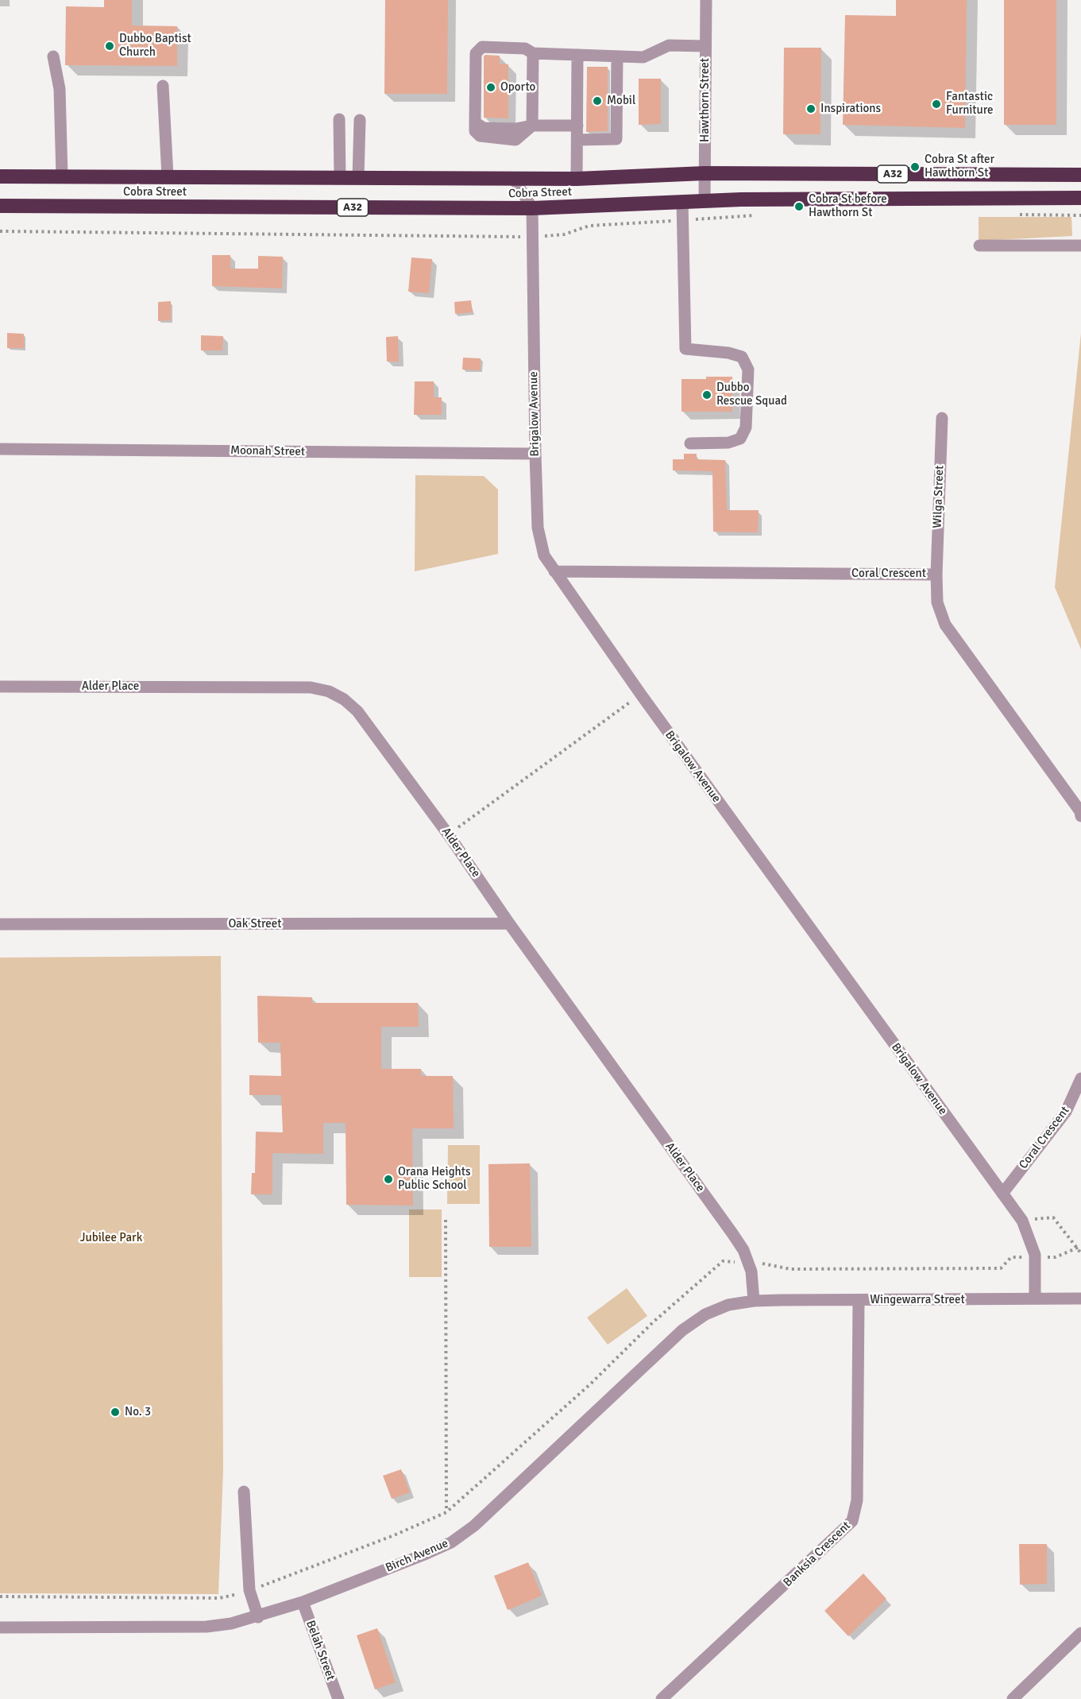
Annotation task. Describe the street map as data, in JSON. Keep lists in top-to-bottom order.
{
  "streets": {
    "highway": ["A32", "Cobra Street"],
    "street": [
      "Hawthorn Street",
      "Brigalow Avenue",
      "Moonah Street",
      "Wilga Street",
      "Coral Crescent",
      "Alder Place",
      "Oak Street",
      "Wingewarra Street",
      "Banksia Crescent",
      "Birch Avenue",
      "Belah Street"
    ]
  },
  "crossings": [
    ["Hawthorn Street", "Cobra Street"],
    ["Cobra Street", "Brigalow Avenue"],
    ["Brigalow Avenue", "Moonah Street"],
    ["Brigalow Avenue", "Coral Crescent"],
    ["Brigalow Avenue", "Wingewarra Street"],
    ["Wilga Street", "Coral Crescent"],
    ["Alder Place", "Oak Street"],
    ["Alder Place", "Wingewarra Street"],
    ["Alder Place", "Birch Avenue"],
    ["Wingewarra Street", "Banksia Crescent"],
    ["Wingewarra Street", "Birch Avenue"],
    ["Birch Avenue", "Belah Street"]
  ],
  "parks": ["Jubilee Park"],
  "places": [
    "Dubbo Baptist Church",
    "Oporto",
    "Mobil",
    "Fantastic Furniture",
    "Inspirations",
    "Cobra St after Hawthorn St",
    "Cobra St before Hawthorn St",
    "Dubbo Rescue Squad",
    "Orana Heights Public School",
    "No. 3"
  ]
}
